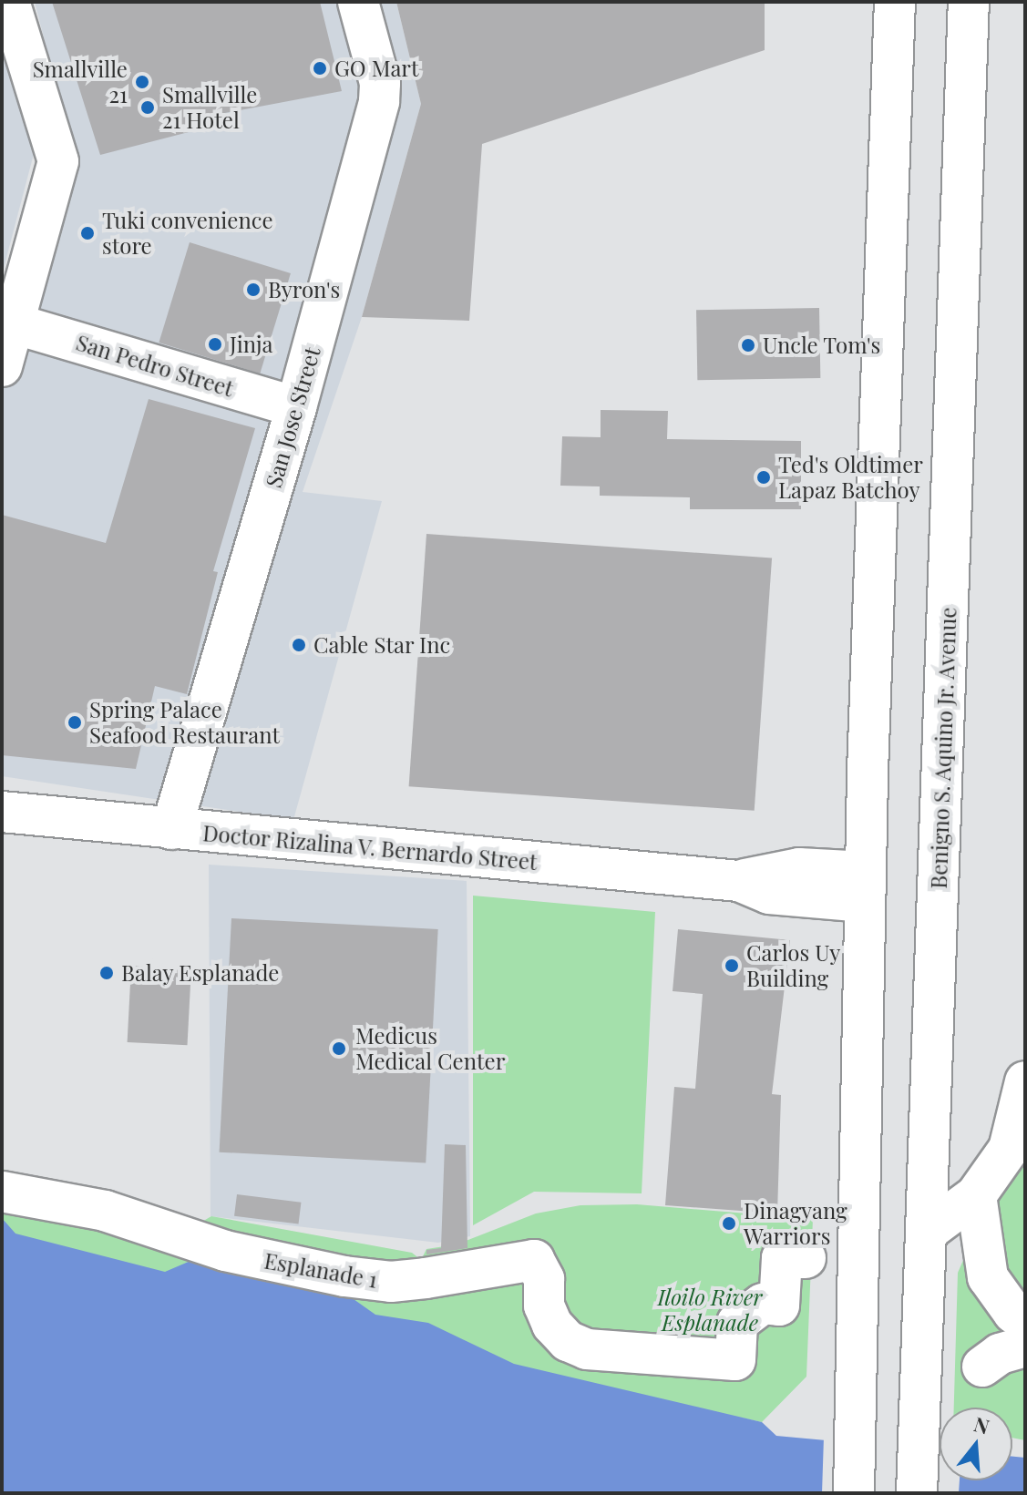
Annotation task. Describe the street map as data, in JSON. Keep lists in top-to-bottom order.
{
  "streets": {
    "main road": [
      "San Pedro Street",
      "San Jose Street",
      "Benigno S. Aquino Jr. Avenue",
      "Doctor Rizalina V. Bernardo Street",
      "Esplanade 1"
    ]
  },
  "crossings": [
    ["San Pedro Street", "San Jose Street"],
    ["San Jose Street", "Doctor Rizalina V. Bernardo Street"]
  ],
  "parks": ["Iloilo River Esplanade"],
  "places": [
    "GO Mart",
    "Smallville 21",
    "Smallville 21 Hotel",
    "Tuki convenience store",
    "Byron's",
    "Jinja",
    "Uncle Tom's",
    "Ted's Oldtimer Lapaz Batchoy",
    "Cable Star Inc",
    "Spring Palace Seafood Restaurant",
    "Carlos Uy Building",
    "Balay Esplanade",
    "Medicus Medical Center",
    "Dinagyang Warriors"
  ],
  "north": "top"
}
